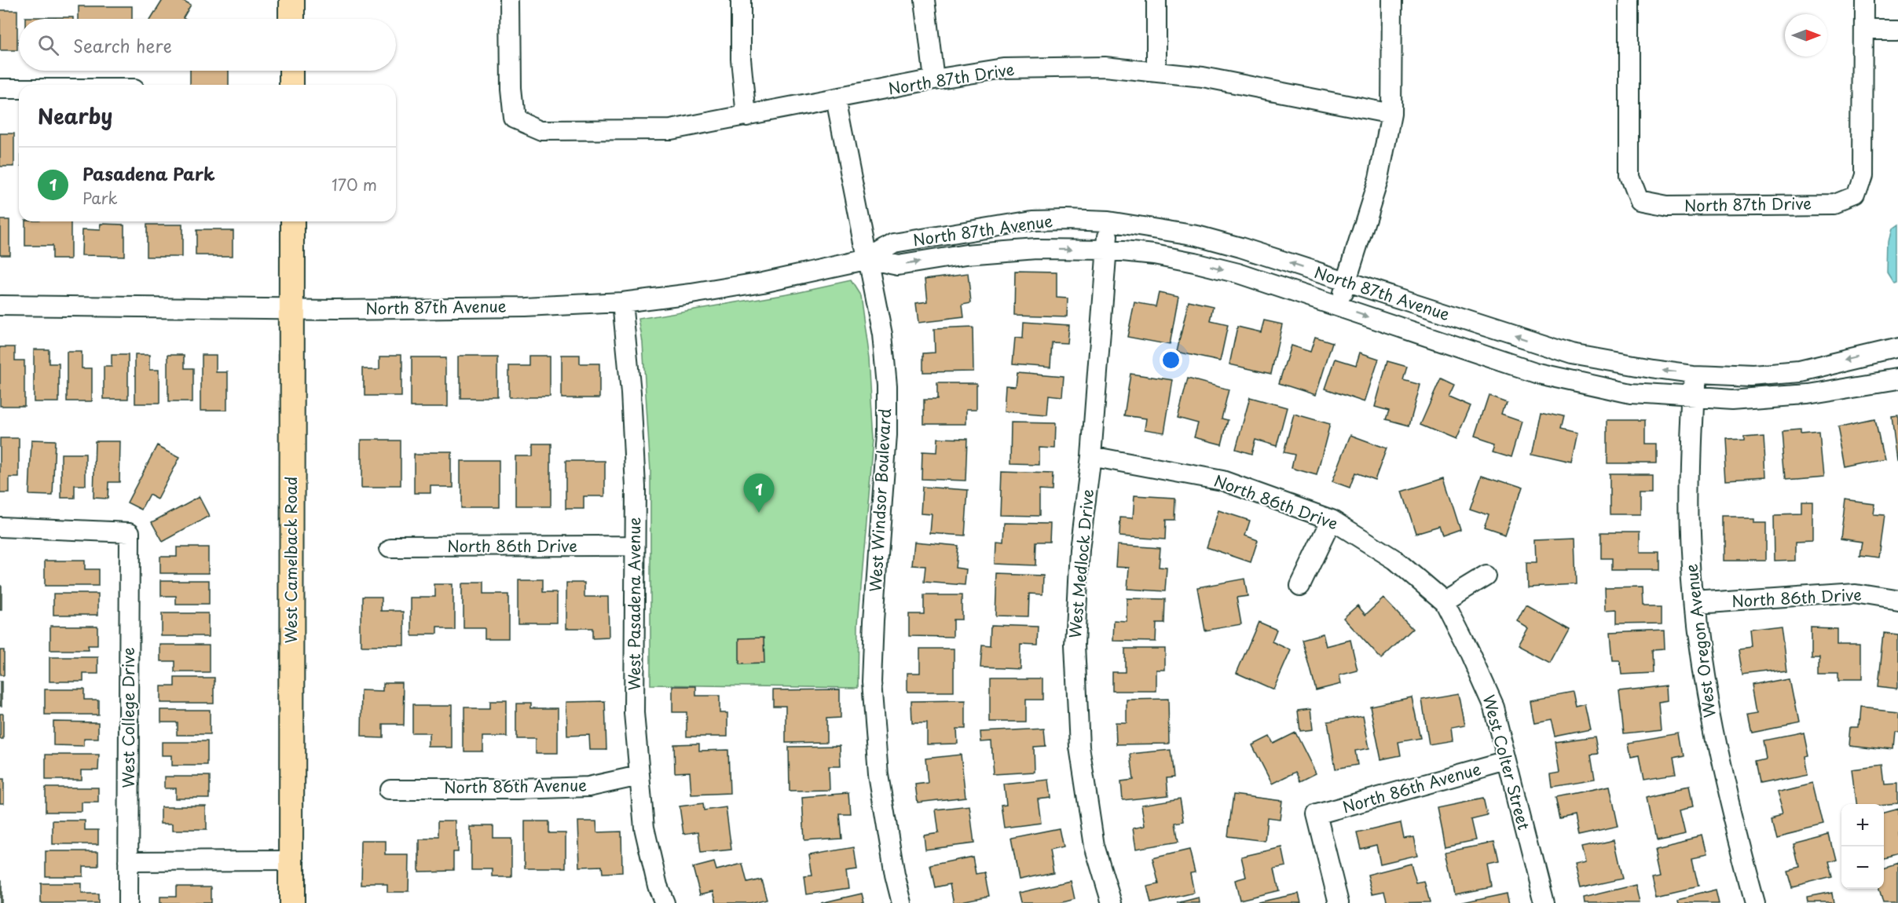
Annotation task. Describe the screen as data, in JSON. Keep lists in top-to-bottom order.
{
  "streets": {
    "main road": ["West Camelback Road"],
    "street": [
      "North 87th Drive",
      "North 87th Avenue",
      "West Windsor Boulevard",
      "North 86th Drive",
      "West Medlock Drive",
      "West Pasadena Avenue",
      "West Oregon Avenue",
      "West College Drive",
      "West Colter Street",
      "North 86th Avenue"
    ]
  },
  "crossings": [
    ["North 87th Drive", "West Windsor Boulevard"],
    ["North 87th Avenue", "West Windsor Boulevard"],
    ["North 87th Avenue", "West Camelback Road"],
    ["North 87th Avenue", "West Medlock Drive"],
    ["North 87th Avenue", "West Pasadena Avenue"],
    ["North 87th Avenue", "West Oregon Avenue"],
    ["North 86th Drive", "West Medlock Drive"],
    ["North 86th Drive", "West Pasadena Avenue"],
    ["North 86th Drive", "West Oregon Avenue"],
    ["North 86th Drive", "West Colter Street"],
    ["West Pasadena Avenue", "North 86th Avenue"],
    ["West Colter Street", "North 86th Avenue"]
  ],
  "north": "right",
  "page": {
    "search": "Search here",
    "heading": "Nearby",
    "list": [
      {
        "mark": "1",
        "name": "Pasadena Park",
        "note": "Park",
        "value": "170 m"
      }
    ],
    "pins": "1",
    "map_buttons": ["+", "−"]
  }
}
